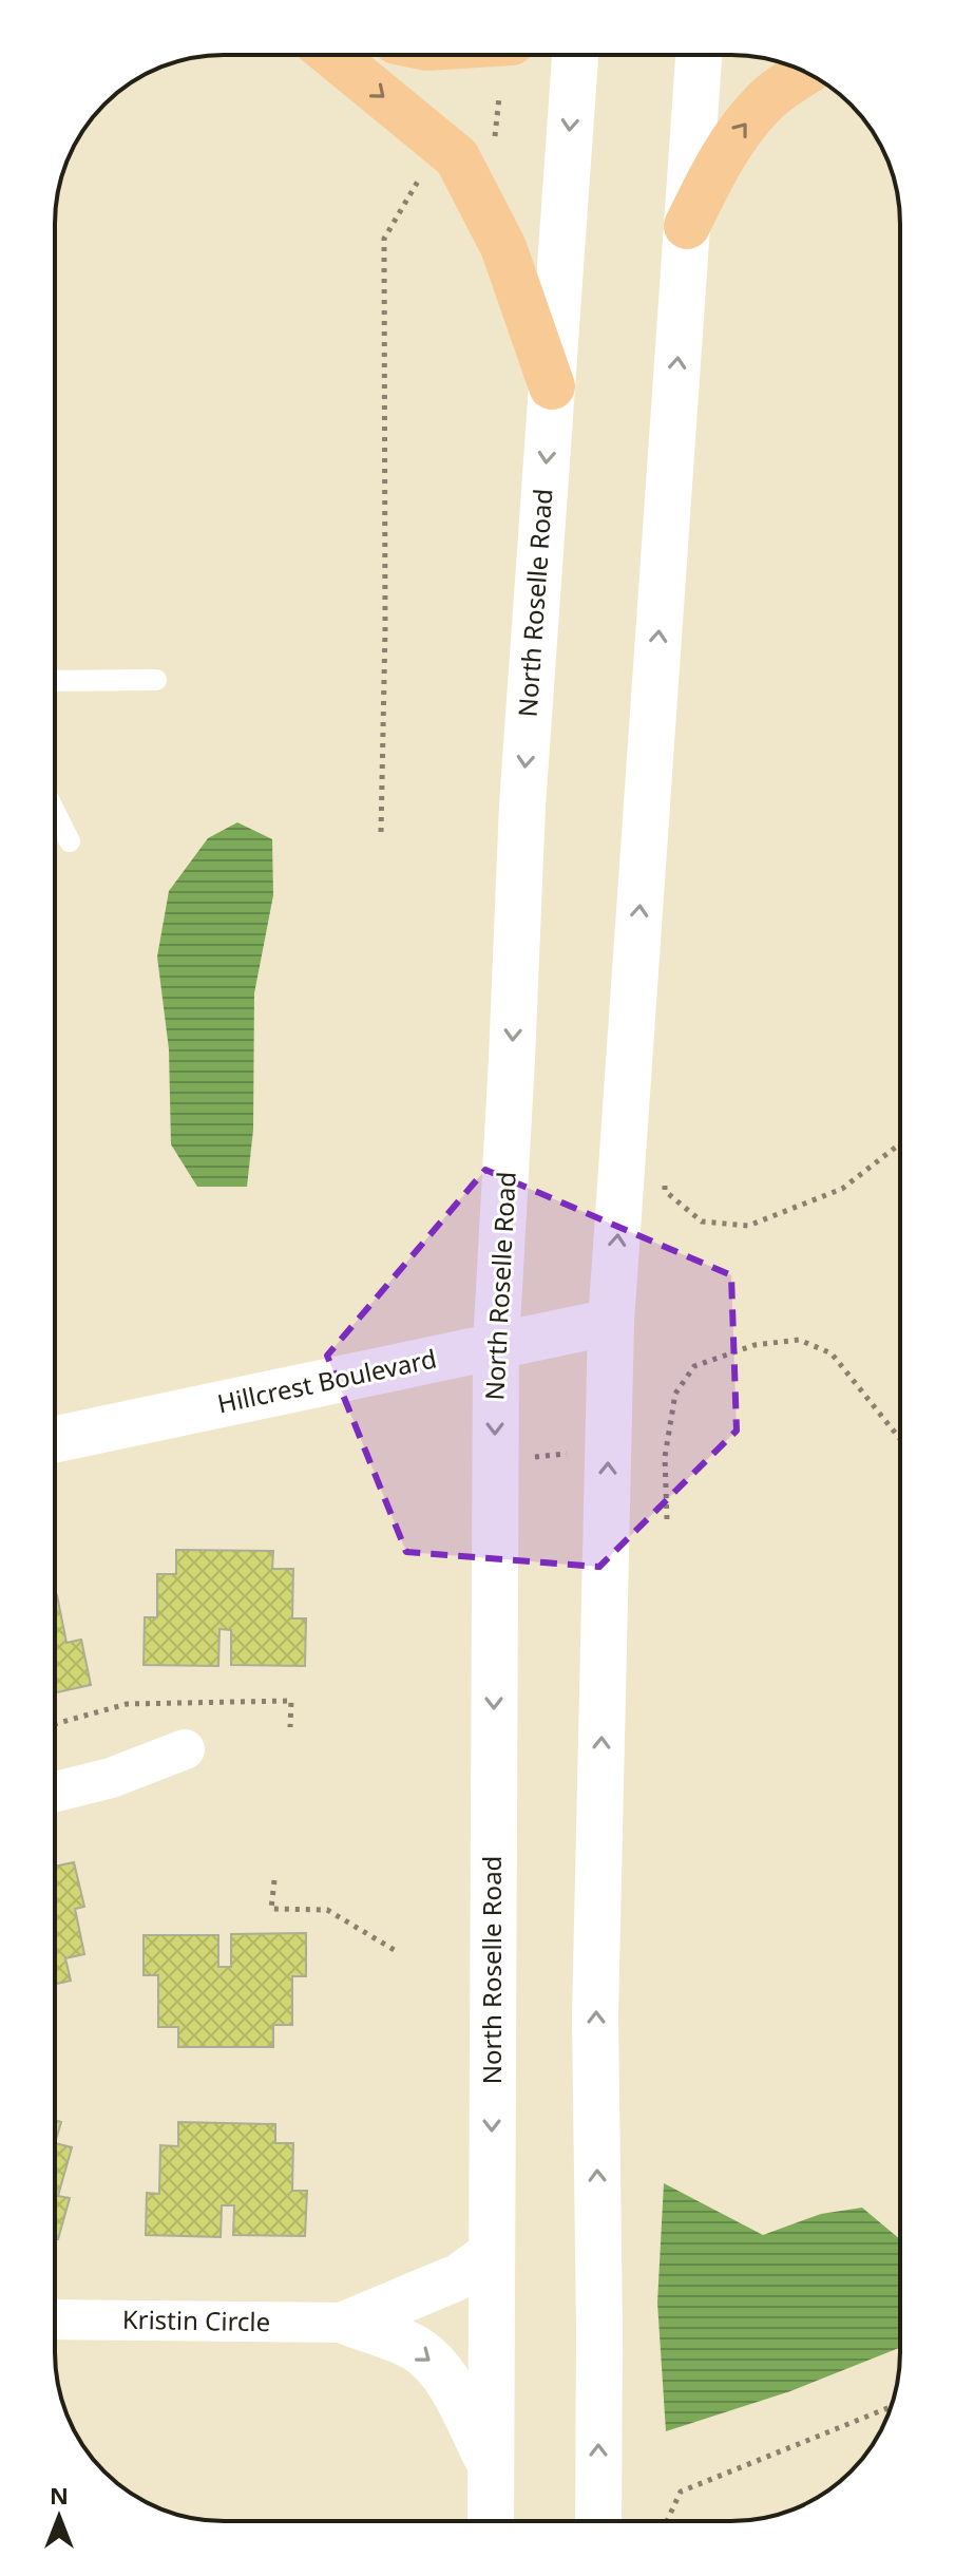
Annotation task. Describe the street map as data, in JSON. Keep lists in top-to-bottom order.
{
  "streets": {
    "main road": ["North Roselle Road", "Hillcrest Boulevard"],
    "street": ["Kristin Circle"]
  },
  "crossings": [
    ["North Roselle Road", "Hillcrest Boulevard"]
  ],
  "north": "top"
}
